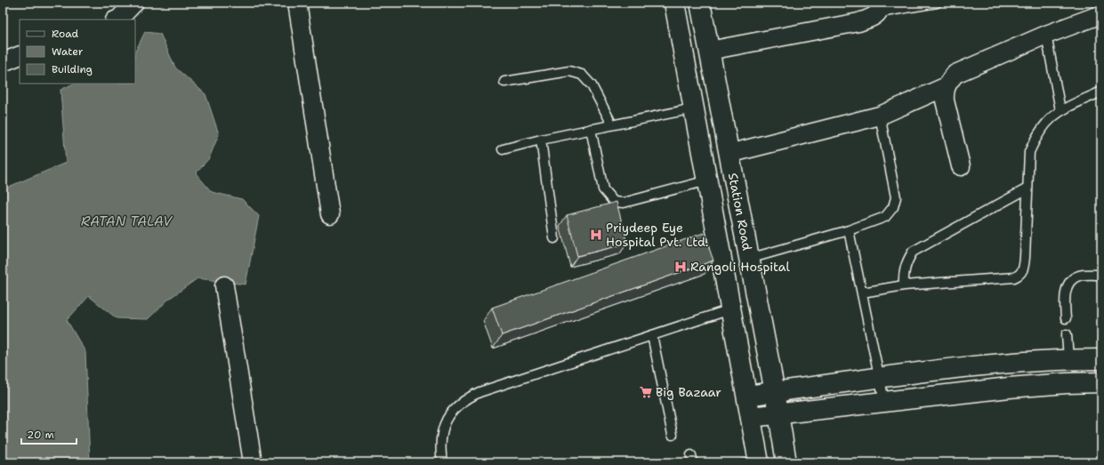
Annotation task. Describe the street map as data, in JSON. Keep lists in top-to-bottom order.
{
  "streets": {
    "main road": ["Station Road"]
  },
  "water": ["RATAN TALAV"],
  "places": {
    "hospital": ["Priydeep Eye Hospital Pvt. Ltd.", "Rangoli Hospital"],
    "supermarket": ["Big Bazaar"]
  },
  "legend": ["Road", "Water", "Building"],
  "scale_bar": "20 m"
}
